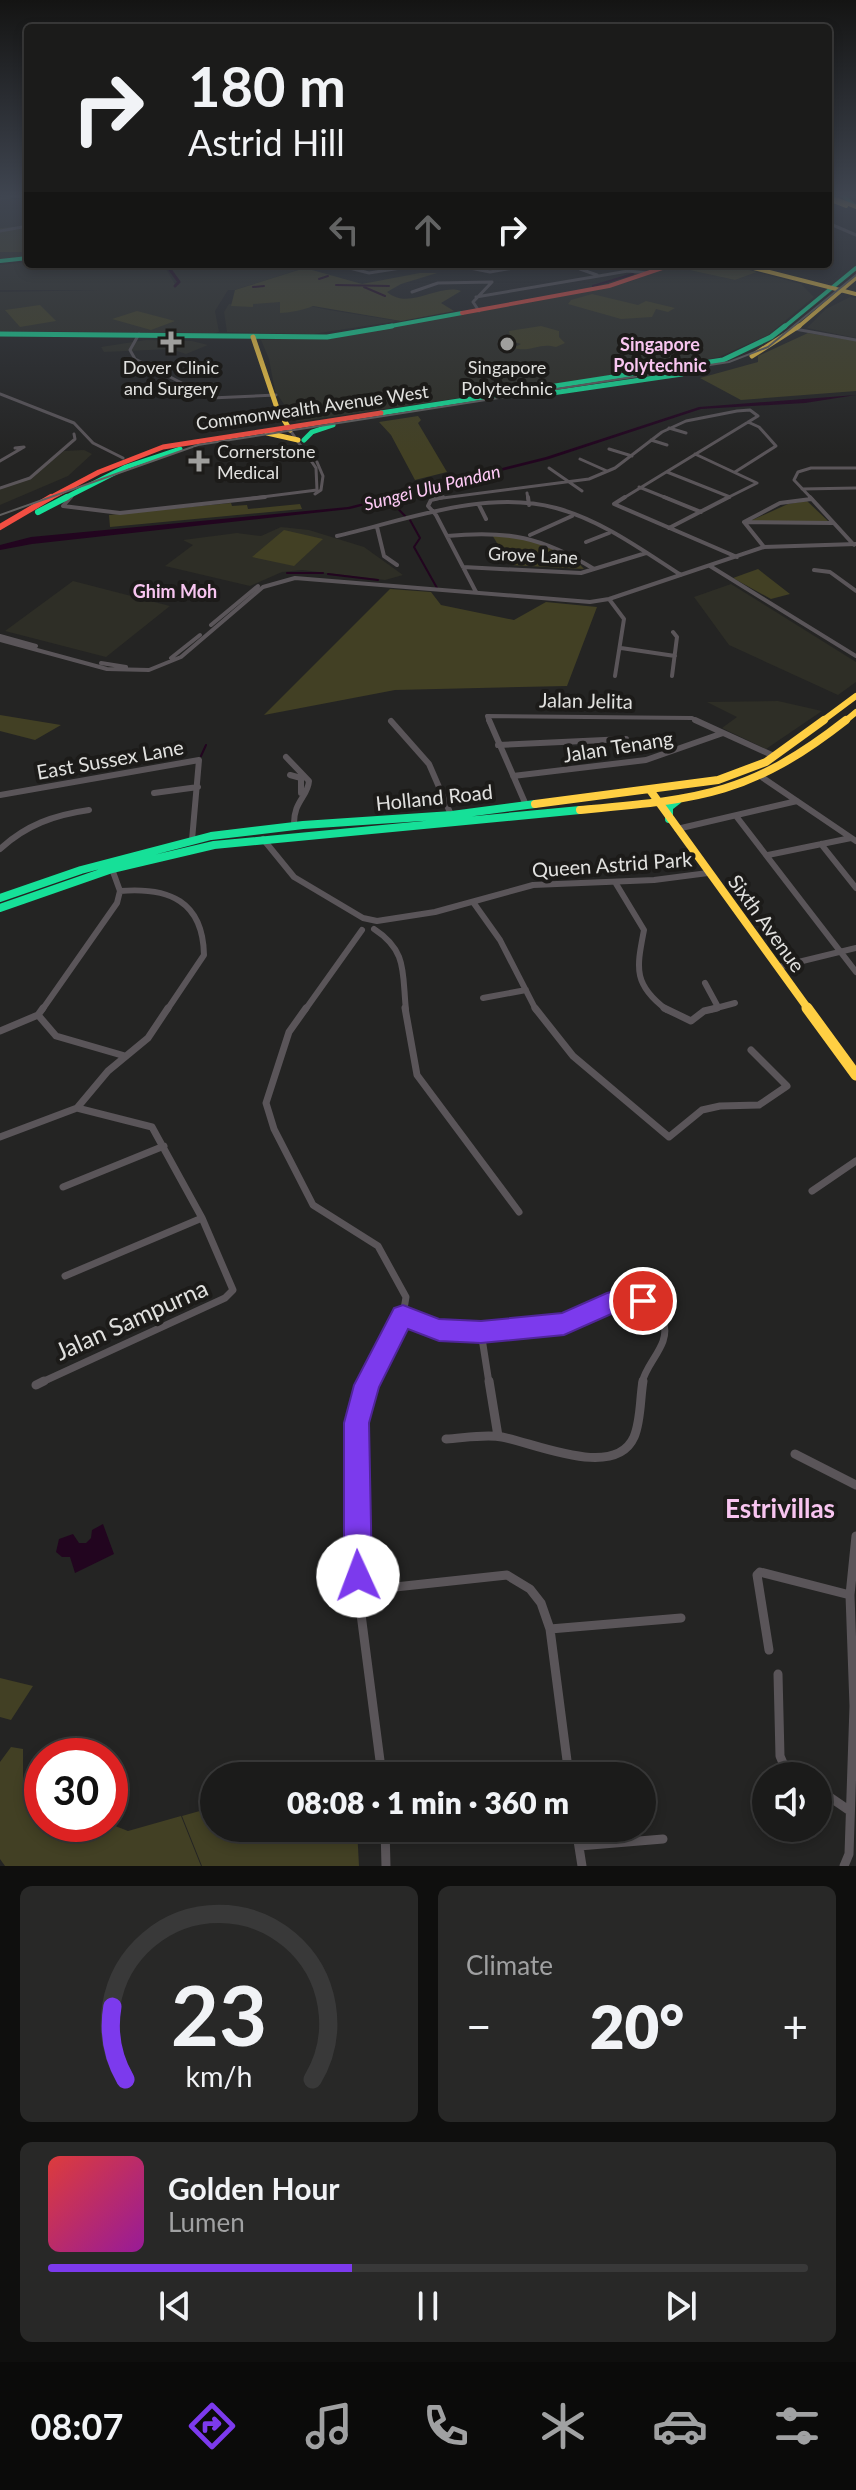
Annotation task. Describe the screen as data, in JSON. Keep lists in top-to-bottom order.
{
  "streets": {
    "main road": ["Commonwealth Avenue West", "Holland Road", "Sixth Avenue"],
    "street": [
      "Grove Lane",
      "Jalan Jelita",
      "Jalan Tenang",
      "East Sussex Lane",
      "Queen Astrid Park",
      "Jalan Sampurna"
    ]
  },
  "crossings": [
    ["Jalan Jelita", "Jalan Tenang"],
    ["Jalan Jelita", "Holland Road"],
    ["Holland Road", "Sixth Avenue"],
    ["Queen Astrid Park", "Sixth Avenue"]
  ],
  "districts": ["Singapore Polytechnic", "Ghim Moh", "Estrivillas"],
  "water": ["Sungei Ulu Pandan"],
  "places": {
    "health": ["Dover Clinic and Surgery", "Cornerstone Medical"],
    "other": ["Singapore Polytechnic"]
  },
  "page": {
    "turn": ["180 m", "Astrid Hill"],
    "limit": "30",
    "trip": "08:08 · 1 min · 360 m",
    "tile": "Climate",
    "heat": ["−", "20°", "+"],
    "song": ["Golden Hour", "Lumen"],
    "tabs": "08:07",
    "gauge": ["23", "km/h"]
  }
}
